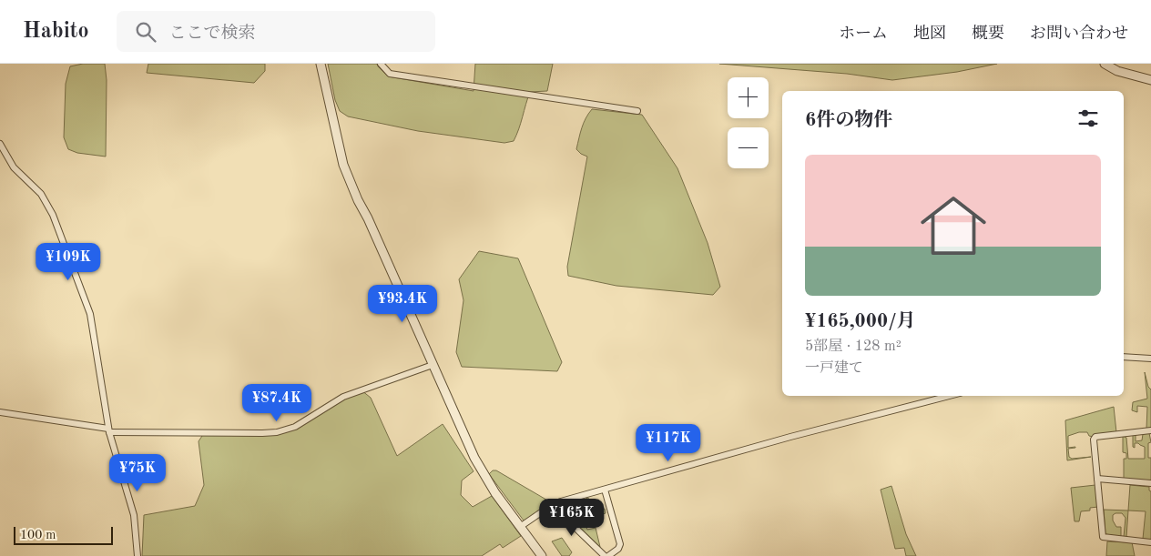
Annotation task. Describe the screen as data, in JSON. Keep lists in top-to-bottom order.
{
  "scale_bar": "100 m",
  "page": {
    "header": "Habito",
    "search": "ここで検索",
    "nav": [
      "ホーム",
      "地図",
      "概要",
      "お問い合わせ"
    ],
    "map_buttons": ["+", "−"],
    "heading": "6件の物件",
    "list": [
      {
        "name": "¥165,000/月",
        "note": "5部屋 · 128 m² · 一戸建て"
      }
    ],
    "price": [
      "¥109K",
      "¥93.4K",
      "¥87.4K",
      "¥117K",
      "¥75K",
      "¥165K"
    ],
    "scale": "100 m"
  }
}
